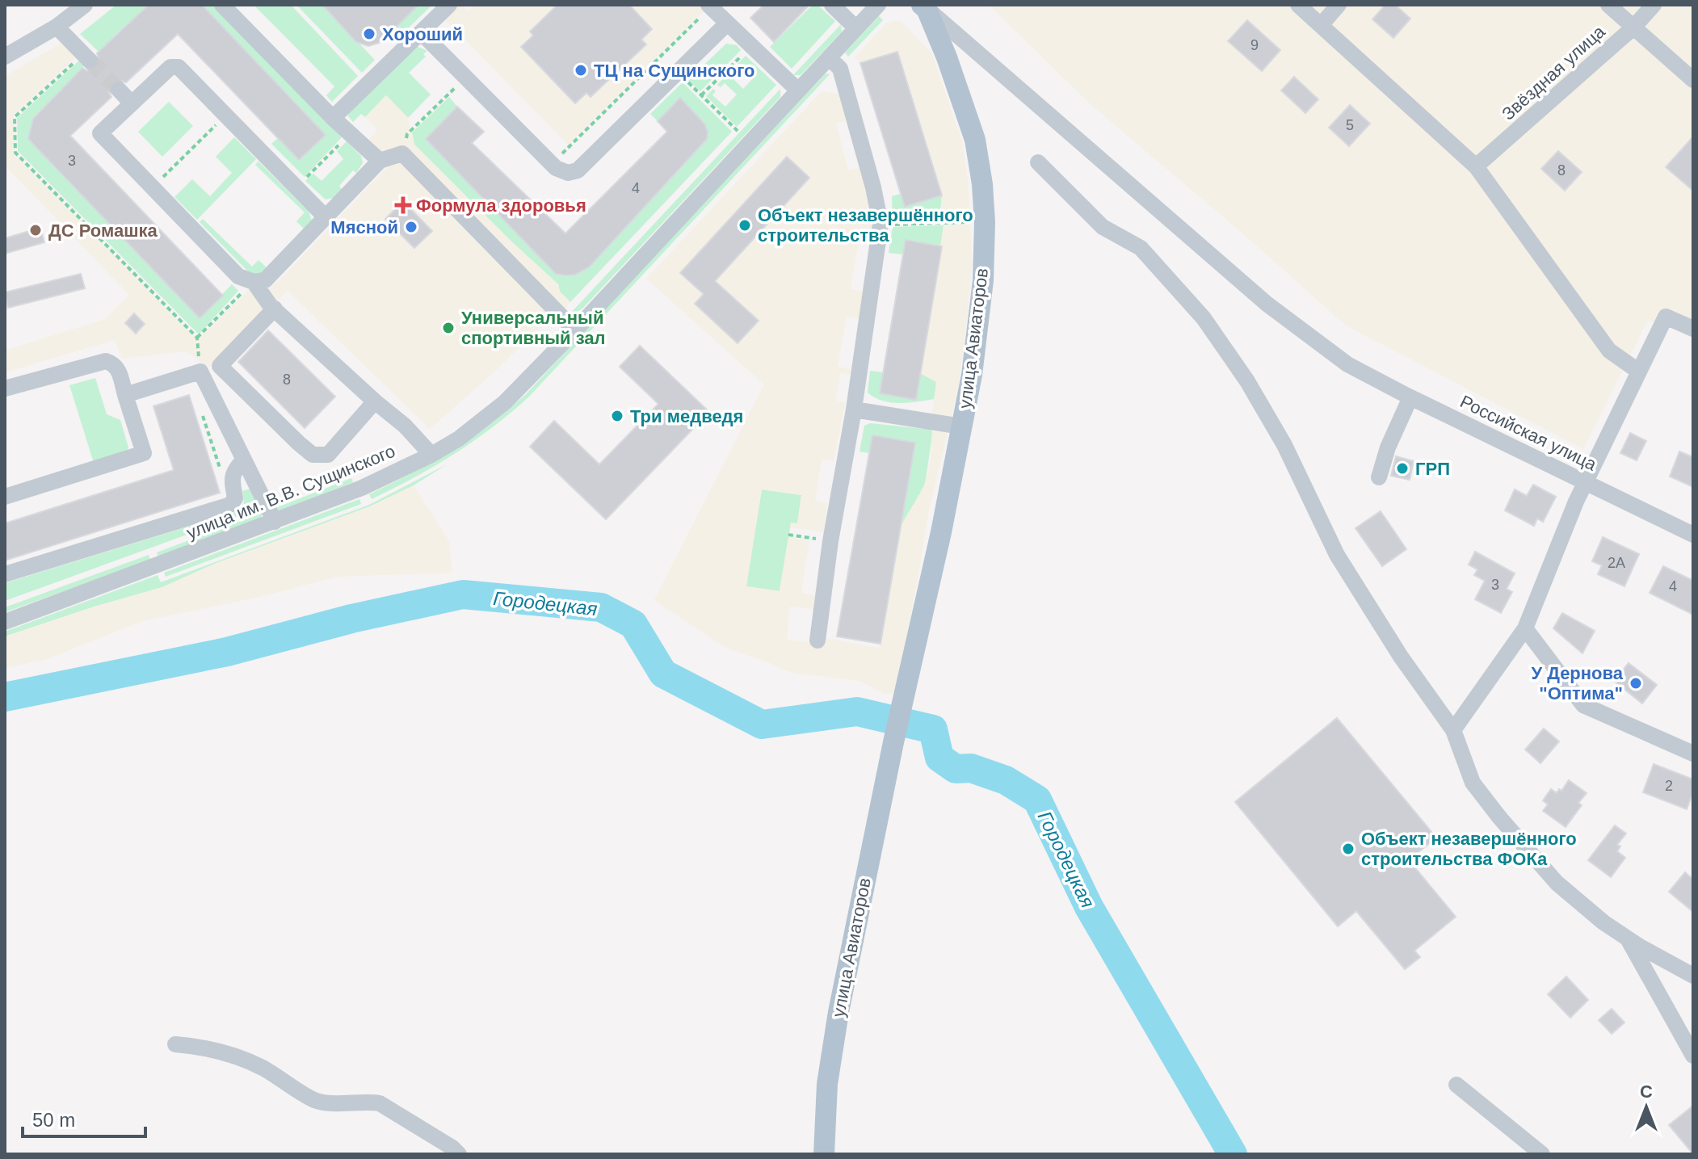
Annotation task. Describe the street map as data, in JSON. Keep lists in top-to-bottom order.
{
  "streets": {
    "main road": ["улица Авиаторов"],
    "street": ["Звёздная улица", "Российская улица", "улица им. В.В. Сущинского"]
  },
  "crossings": [
    ["улица Авиаторов", "Российская улица"]
  ],
  "water": ["Городецкая"],
  "places": {
    "other": [
      "Хороший",
      "ТЦ на Сущинского",
      "Объект незавершённого строительства",
      "Мясной",
      "ДС Ромашка",
      "Универсальный спортивный зал",
      "Три медведя",
      "ГРП",
      "У Дернова \"Оптима\"",
      "Объект незавершённого строительства ФОКа"
    ],
    "health": ["Формула здоровья"]
  },
  "house_numbers": [
    "9",
    "5",
    "3",
    "8",
    "4",
    "8",
    "2А",
    "3",
    "4",
    "2"
  ],
  "scale_bar": "50 m",
  "north": "top"
}
